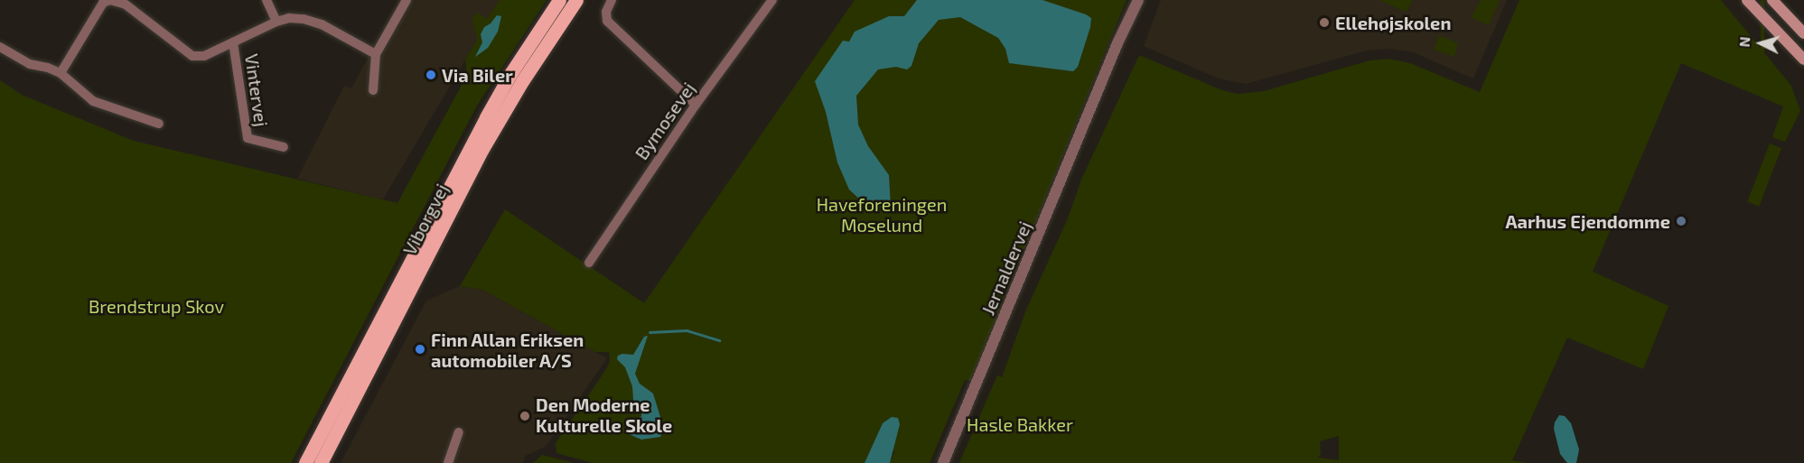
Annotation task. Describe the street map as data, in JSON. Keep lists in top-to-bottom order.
{
  "streets": {
    "main road": ["Viborgvej"],
    "street": ["Vintervej", "Bymosevej", "Jernaldervej"]
  },
  "parks": ["Haveforeningen Moselund", "Brendstrup Skov", "Hasle Bakker"],
  "places": [
    "Ellehøjskolen",
    "Via Biler",
    "Aarhus Ejendomme",
    "Finn Allan Eriksen automobiler A/S",
    "Den Moderne Kulturelle Skole"
  ],
  "north": "left"
}
